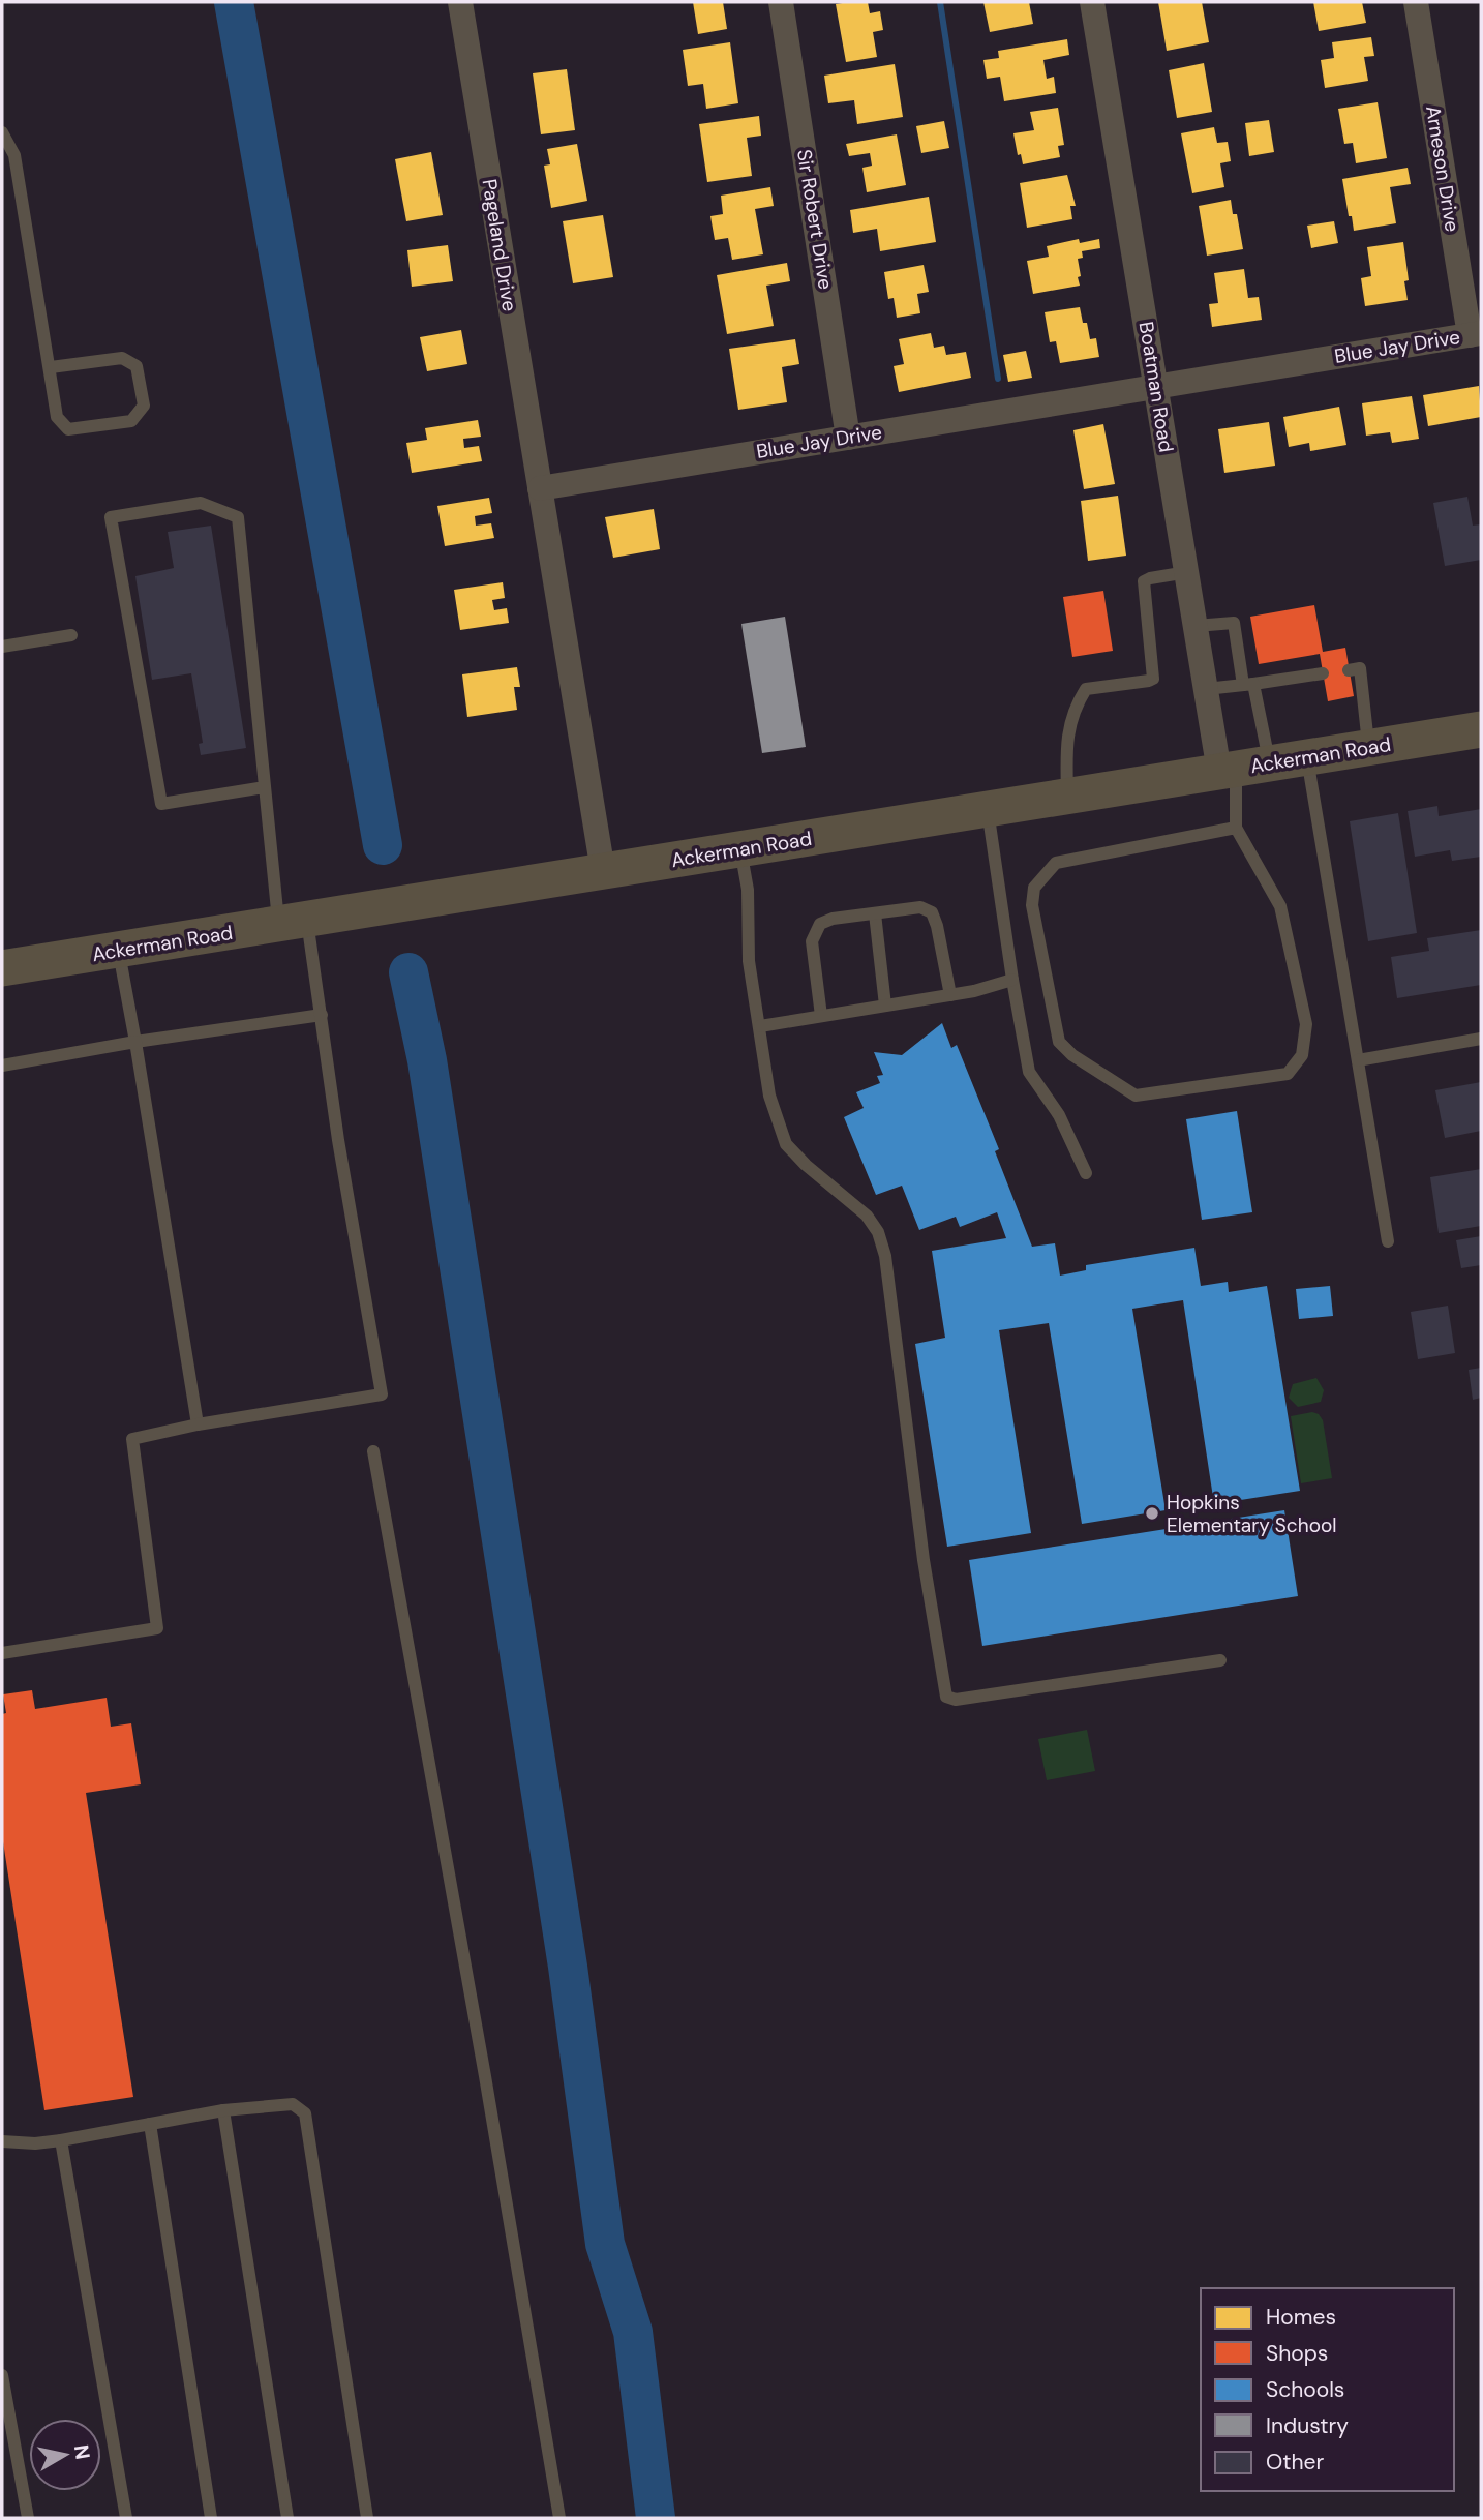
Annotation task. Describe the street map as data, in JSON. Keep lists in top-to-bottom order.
{
  "streets": {
    "street": [
      "Arneson Drive",
      "Sir Robert Drive",
      "Pageland Drive",
      "Blue Jay Drive",
      "Boatman Road",
      "Ackerman Road"
    ]
  },
  "crossings": [
    ["Arneson Drive", "Blue Jay Drive"],
    ["Sir Robert Drive", "Blue Jay Drive"],
    ["Pageland Drive", "Blue Jay Drive"],
    ["Blue Jay Drive", "Boatman Road"],
    ["Boatman Road", "Ackerman Road"]
  ],
  "places": ["Hopkins Elementary School"],
  "legend": [
    "Homes",
    "Shops",
    "Schools",
    "Industry",
    "Other"
  ],
  "north": "right"
}
